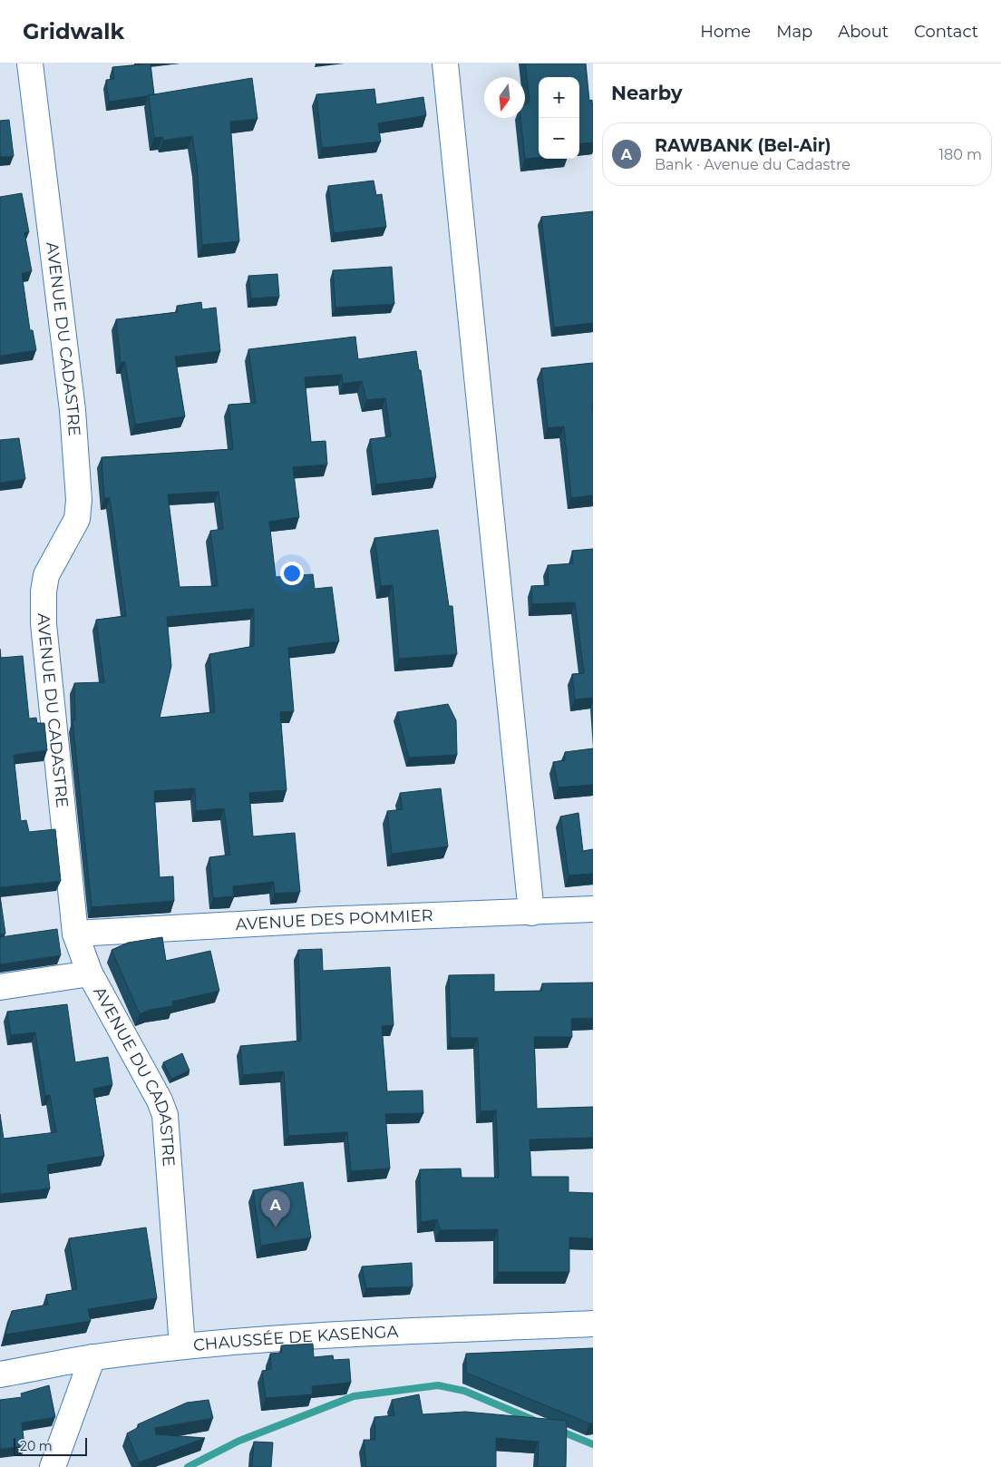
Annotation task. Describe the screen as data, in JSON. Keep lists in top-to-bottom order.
{
  "streets": {
    "street": ["AVENUE DU CADASTRE", "AVENUE DES POMMIER", "CHAUSSÉE DE KASENGA"]
  },
  "crossings": [
    ["AVENUE DU CADASTRE", "AVENUE DES POMMIER"],
    ["AVENUE DU CADASTRE", "CHAUSSÉE DE KASENGA"]
  ],
  "scale_bar": "20 m",
  "north": "bottom",
  "page": {
    "header": "Gridwalk",
    "nav": [
      "Home",
      "Map",
      "About",
      "Contact"
    ],
    "heading": "Nearby",
    "map_buttons": ["+", "−"],
    "list": [
      {
        "mark": "A",
        "name": "RAWBANK (Bel-Air)",
        "note": "Bank · Avenue du Cadastre",
        "value": "180 m"
      }
    ],
    "pins": "A",
    "scale": "20 m"
  }
}
